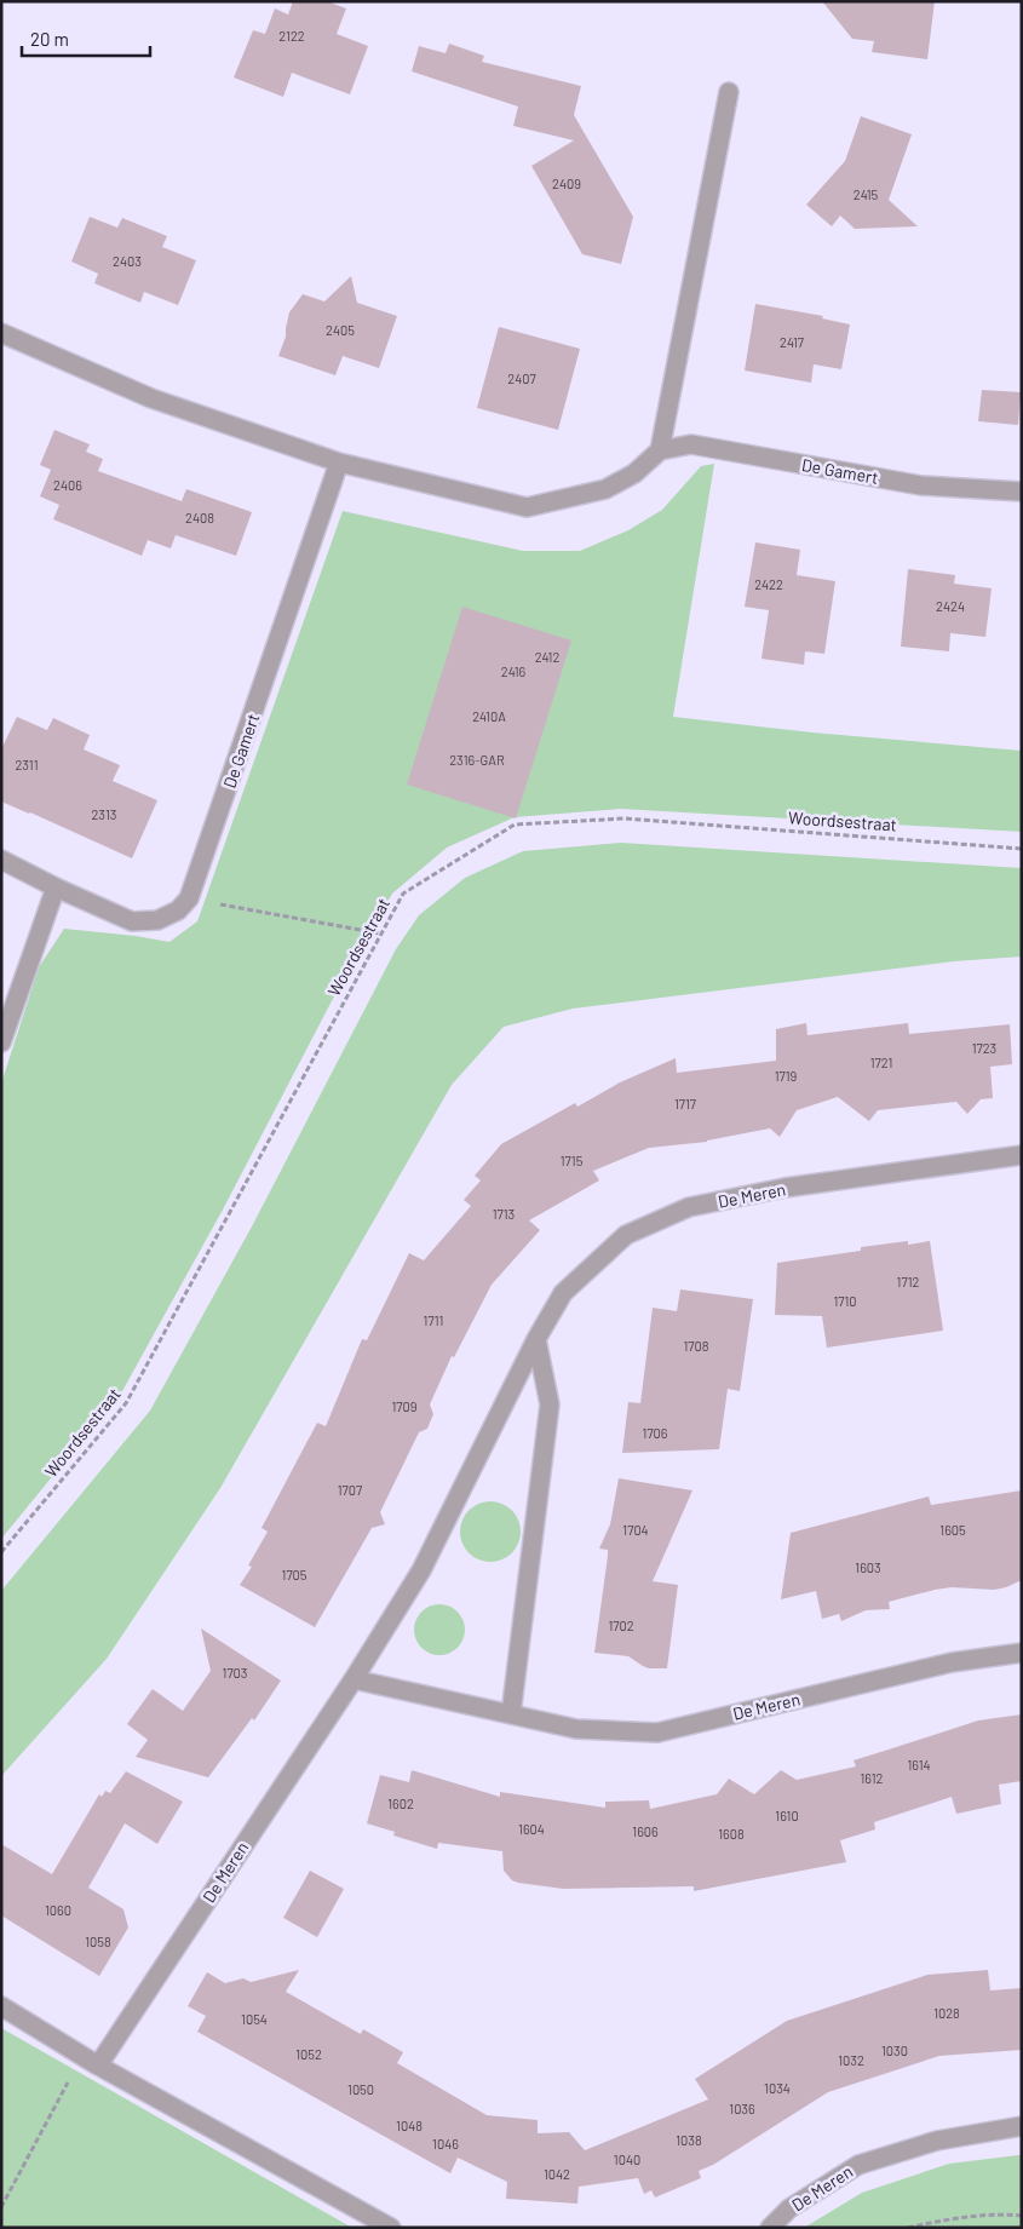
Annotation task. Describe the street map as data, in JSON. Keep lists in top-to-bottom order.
{
  "streets": {
    "street": ["De Gamert", "De Meren"],
    "path": ["Woordsestraat"]
  },
  "house_numbers": [
    "2122",
    "2409",
    "2415",
    "2403",
    "2405",
    "2417",
    "2407",
    "2406",
    "2408",
    "2422",
    "2424",
    "2412",
    "2416",
    "2410A",
    "2316-GAR",
    "2311",
    "2313",
    "1723",
    "1721",
    "1719",
    "1717",
    "1715",
    "1713",
    "1712",
    "1710",
    "1711",
    "1708",
    "1709",
    "1706",
    "1707",
    "1704",
    "1605",
    "1603",
    "1705",
    "1702",
    "1703",
    "1614",
    "1612",
    "1602",
    "1610",
    "1604",
    "1606",
    "1608",
    "1060",
    "1058",
    "1028",
    "1054",
    "1030",
    "1052",
    "1032",
    "1034",
    "1050",
    "1036",
    "1048",
    "1038",
    "1046",
    "1040",
    "1042"
  ],
  "scale_bar": "20 m"
}
